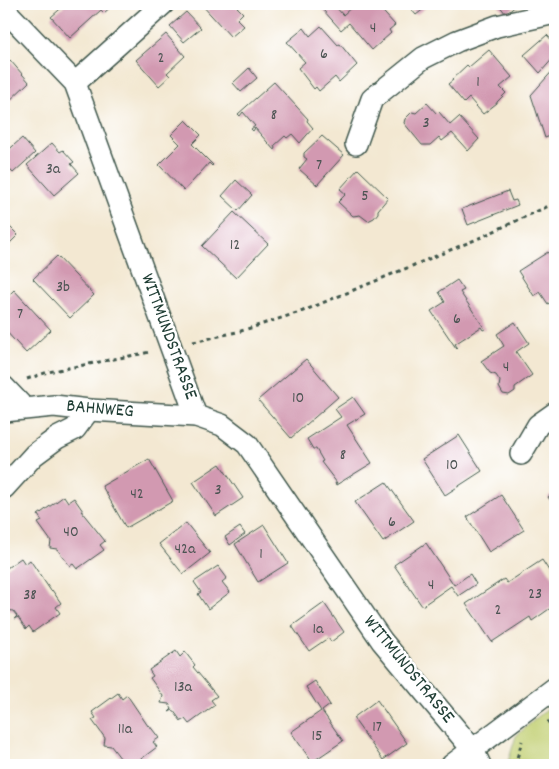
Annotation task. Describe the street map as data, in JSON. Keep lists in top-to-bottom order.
{
  "streets": {
    "street": ["WITTMUNDSTRASSE", "BAHNWEG"]
  },
  "crossings": [
    ["WITTMUNDSTRASSE", "BAHNWEG"]
  ],
  "house_numbers": [
    "4",
    "6",
    "2",
    "1",
    "8",
    "3",
    "7",
    "3a",
    "5",
    "12",
    "3b",
    "7",
    "6",
    "4",
    "10",
    "8",
    "10",
    "3",
    "42",
    "6",
    "40",
    "42a",
    "1",
    "4",
    "23",
    "38",
    "2",
    "1a",
    "13a",
    "17",
    "11a",
    "15"
  ]
}
